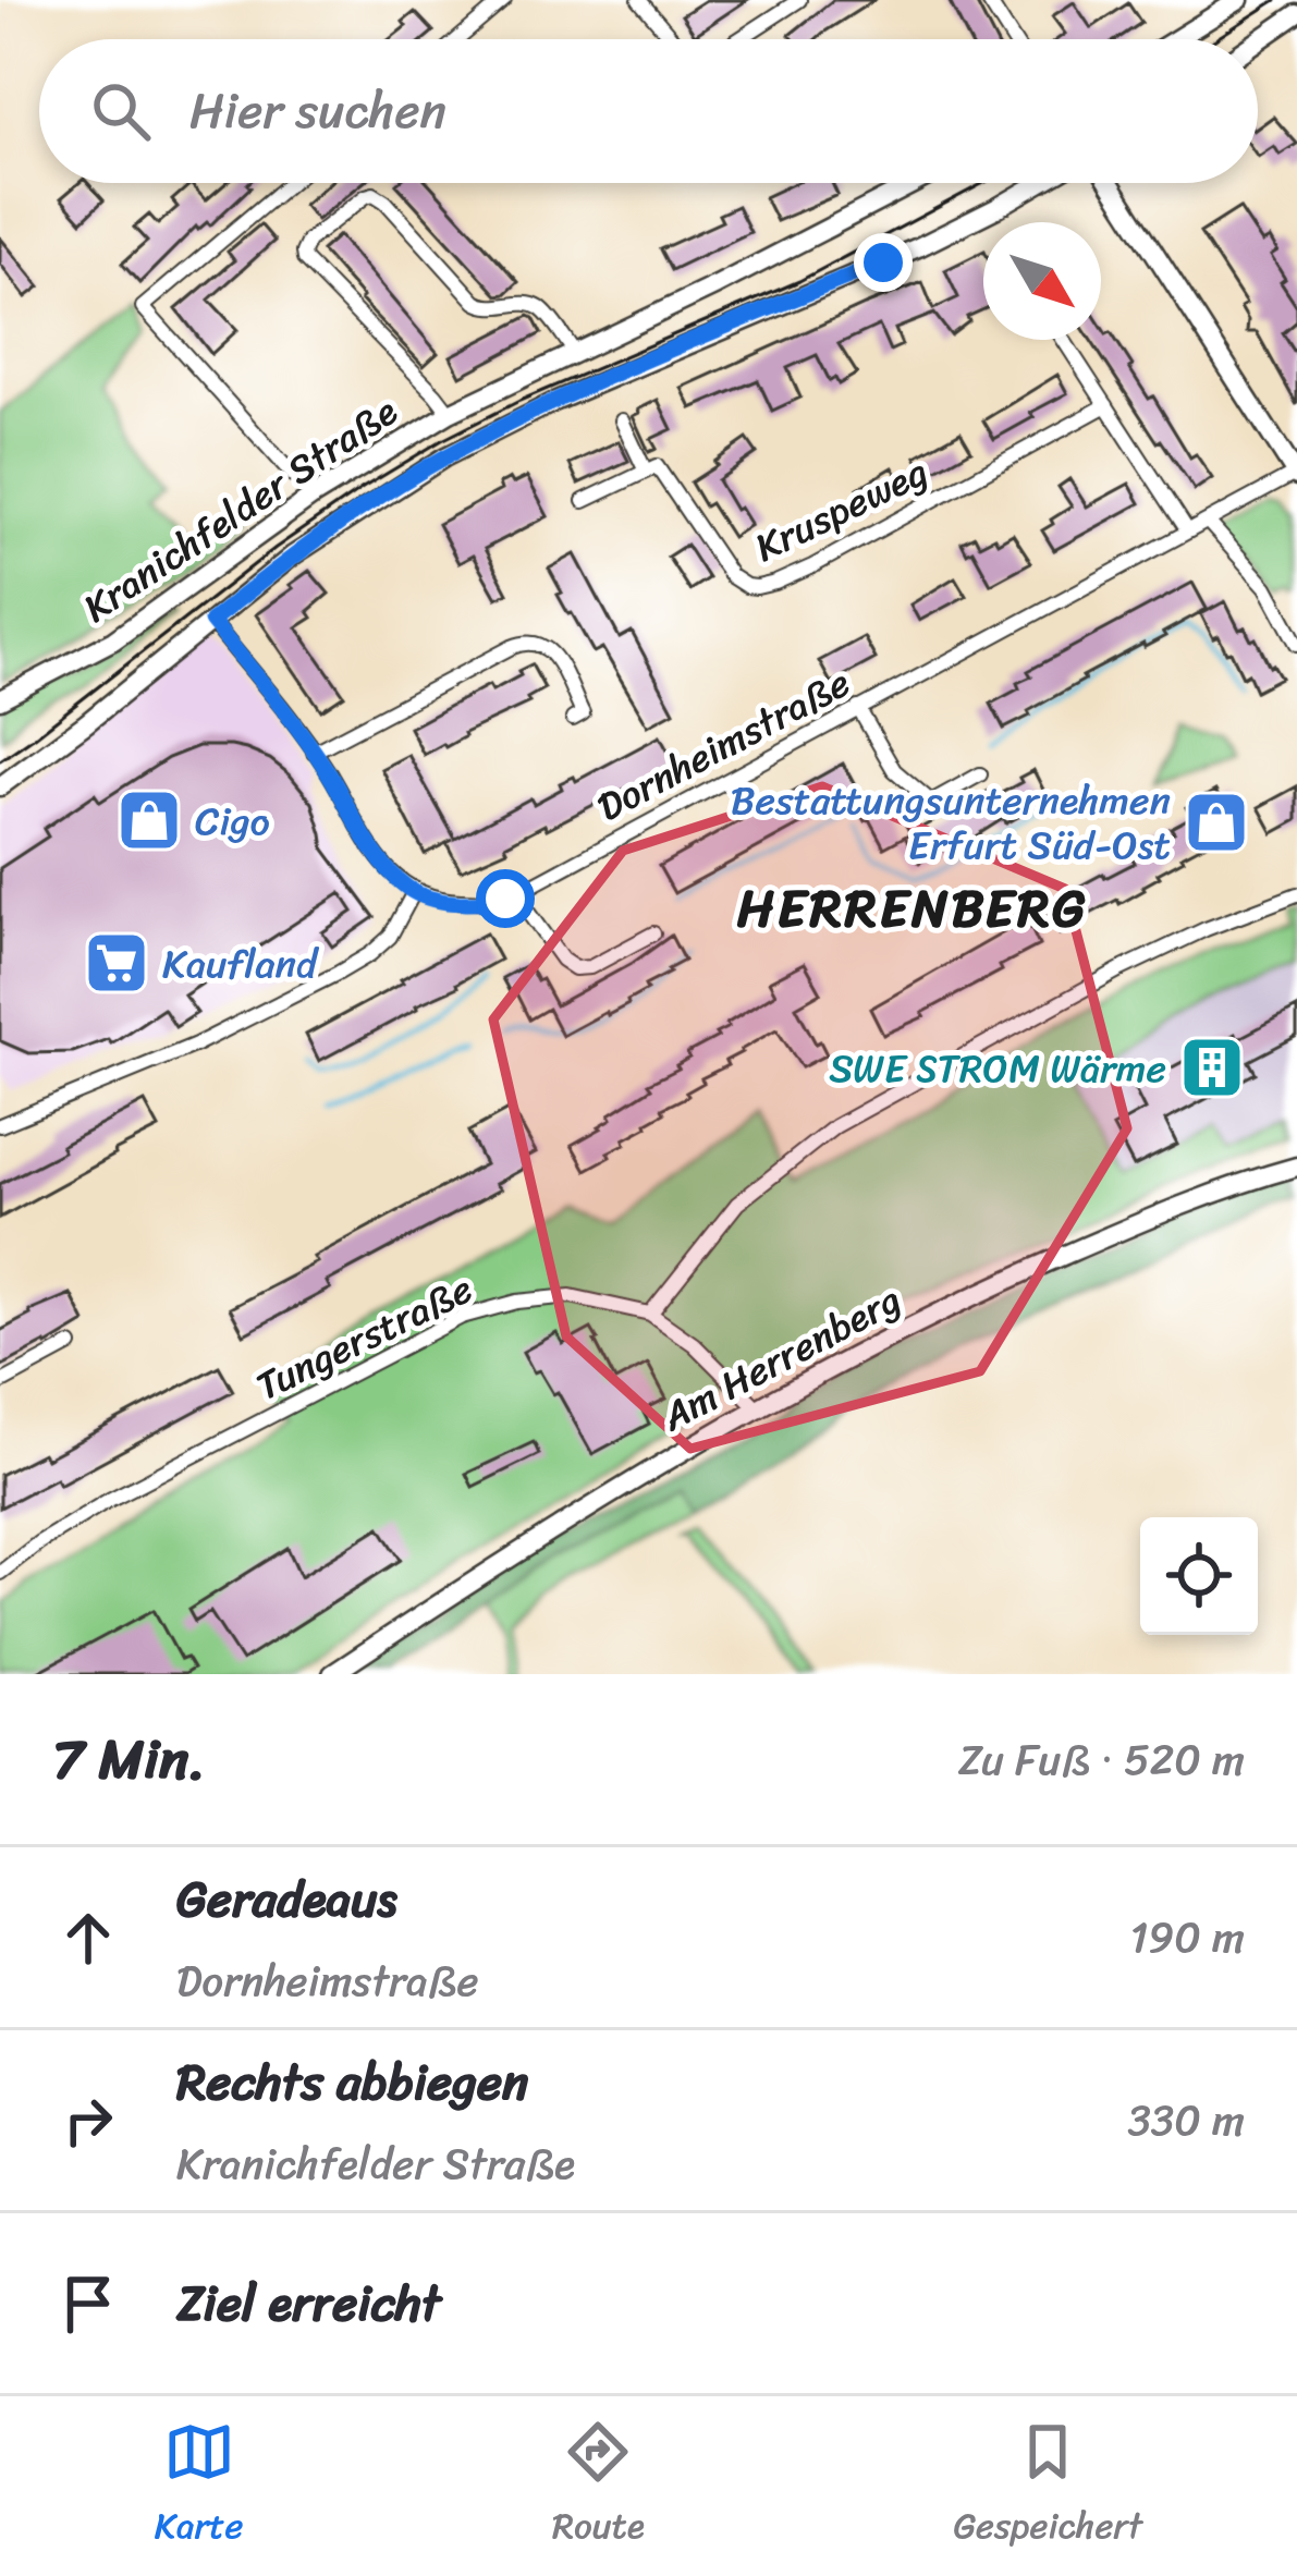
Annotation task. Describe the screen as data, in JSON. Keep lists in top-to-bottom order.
{
  "streets": {
    "main road": ["Kranichfelder Straße", "Am Herrenberg"],
    "street": ["Kruspeweg", "Dornheimstraße", "Tungerstraße"]
  },
  "crossings": [
    ["Tungerstraße", "Am Herrenberg"]
  ],
  "districts": ["HERRENBERG"],
  "places": {
    "shop": ["Cigo", "Bestattungsunternehmen Erfurt Süd-Ost"],
    "supermarket": ["Kaufland"],
    "building": ["SWE STROM Wärme"]
  },
  "north": "bottom right",
  "page": {
    "search": "Hier suchen",
    "heading": ["7 Min.", "Zu Fuß · 520 m"],
    "list": [
      ["Geradeaus", "Dornheimstraße", "190 m"],
      ["Rechts abbiegen", "Kranichfelder Straße", "330 m"],
      "Ziel erreicht"
    ],
    "nav": ["Karte", "Route", "Gespeichert"]
  }
}
